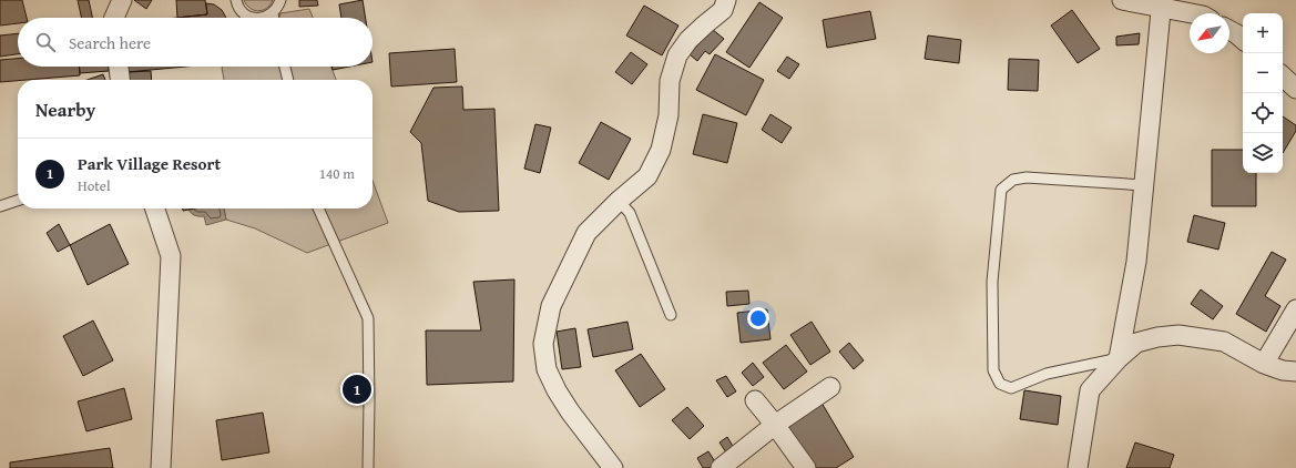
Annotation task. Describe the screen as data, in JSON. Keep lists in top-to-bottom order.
{
  "north": "bottom left",
  "page": {
    "map_buttons": ["+", "−"],
    "search": "Search here",
    "heading": "Nearby",
    "list": [
      {
        "mark": "1",
        "name": "Park Village Resort",
        "note": "Hotel",
        "value": "140 m"
      }
    ],
    "pins": "1"
  }
}
